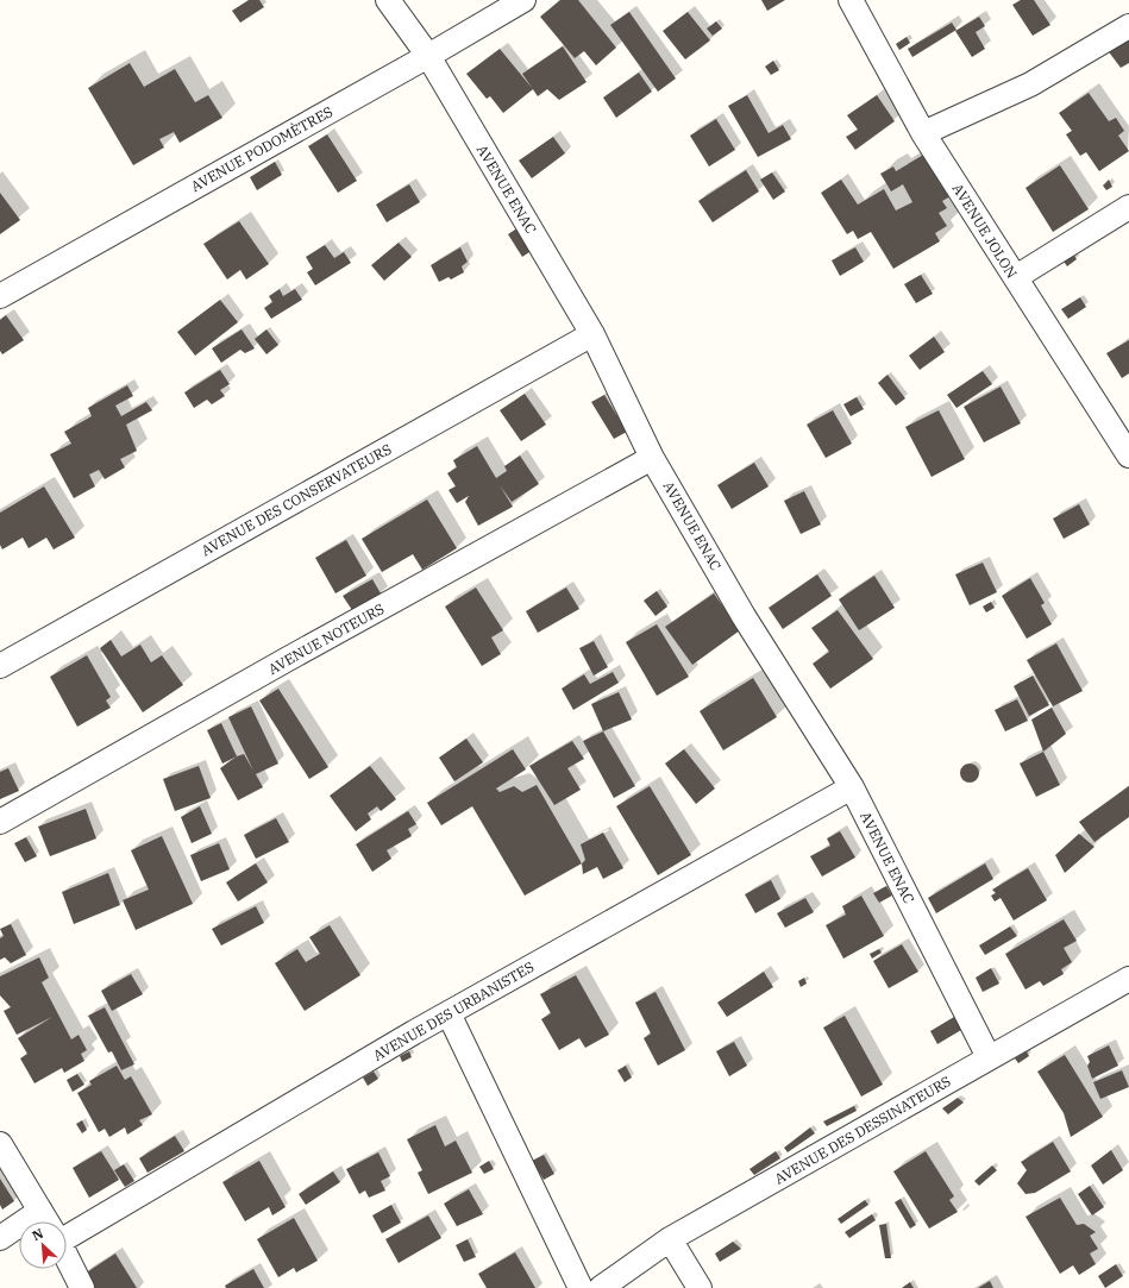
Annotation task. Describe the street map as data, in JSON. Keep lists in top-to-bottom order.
{
  "streets": {
    "street": [
      "AVENUE PODOMÈTRES",
      "AVENUE ENAC",
      "AVENUE JOLON",
      "AVENUE DES CONSERVATEURS",
      "AVENUE NOTEURS",
      "AVENUE DES URBANISTES",
      "AVENUE DES DESSINATEURS"
    ]
  },
  "crossings": [
    ["AVENUE PODOMÈTRES", "AVENUE ENAC"],
    ["AVENUE ENAC", "AVENUE DES CONSERVATEURS"],
    ["AVENUE ENAC", "AVENUE NOTEURS"],
    ["AVENUE ENAC", "AVENUE DES URBANISTES"],
    ["AVENUE ENAC", "AVENUE DES DESSINATEURS"]
  ],
  "north": "top left"
}
